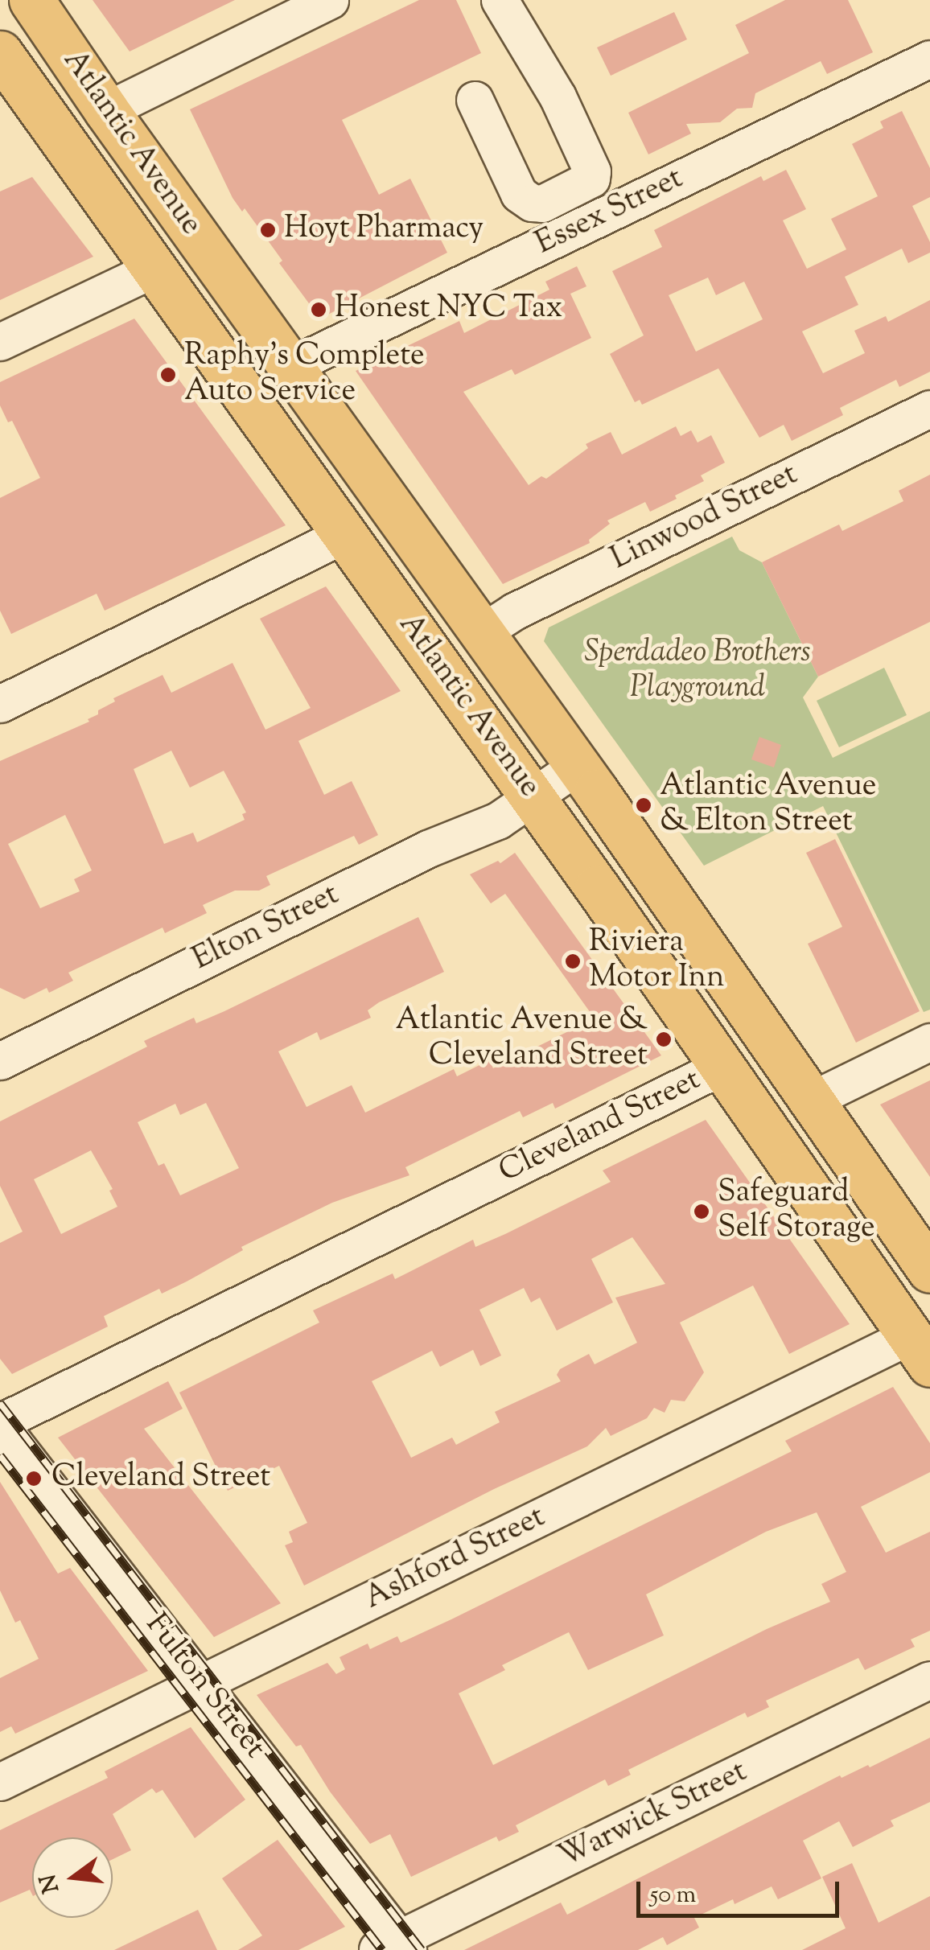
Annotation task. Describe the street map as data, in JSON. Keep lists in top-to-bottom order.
{
  "streets": {
    "main road": ["Atlantic Avenue"],
    "street": [
      "Essex Street",
      "Linwood Street",
      "Elton Street",
      "Cleveland Street",
      "Ashford Street",
      "Fulton Street",
      "Warwick Street"
    ]
  },
  "crossings": [
    ["Atlantic Avenue", "Essex Street"],
    ["Atlantic Avenue", "Linwood Street"],
    ["Atlantic Avenue", "Elton Street"],
    ["Atlantic Avenue", "Cleveland Street"],
    ["Atlantic Avenue", "Ashford Street"],
    ["Cleveland Street", "Fulton Street"],
    ["Ashford Street", "Fulton Street"],
    ["Fulton Street", "Warwick Street"]
  ],
  "parks": ["Sperdadeo Brothers Playground"],
  "places": [
    "Hoyt Pharmacy",
    "Honest NYC Tax",
    "Raphy's Complete Auto Service",
    "Atlantic Avenue & Elton Street",
    "Riviera Motor Inn",
    "Atlantic Avenue & Cleveland Street",
    "Safeguard Self Storage",
    "Cleveland Street"
  ],
  "scale_bar": "50 m",
  "north": "left"
}
